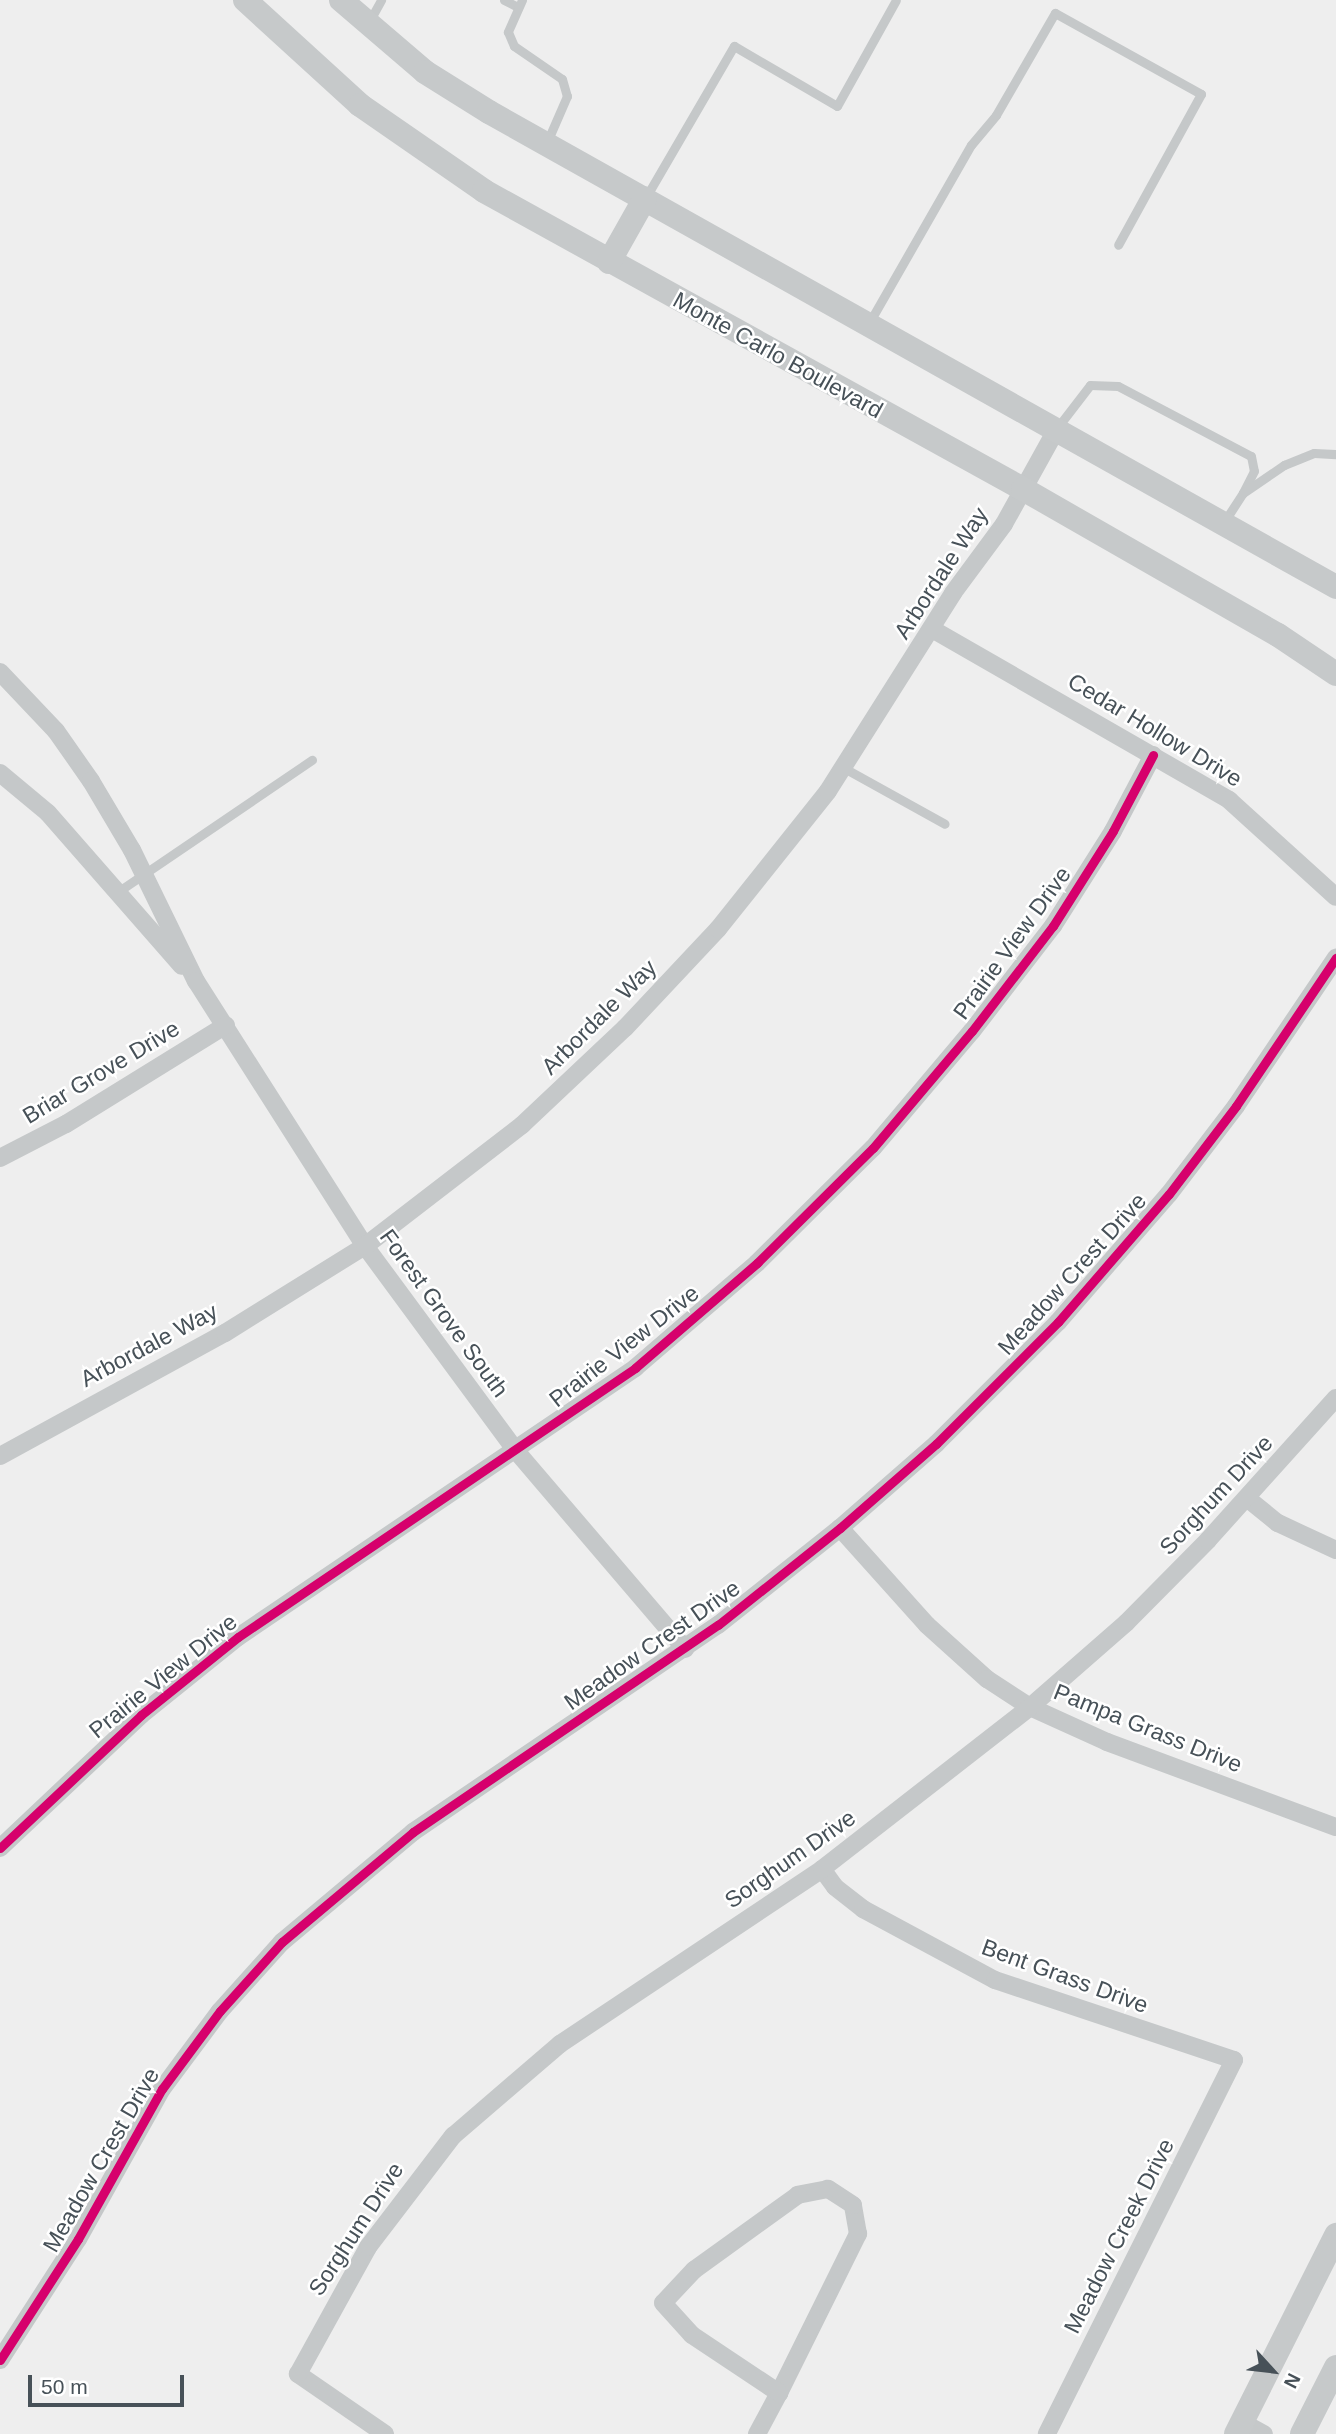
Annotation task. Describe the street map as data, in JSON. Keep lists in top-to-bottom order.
{
  "streets": {
    "main road": ["Monte Carlo Boulevard"],
    "street": [
      "Arbordale Way",
      "Cedar Hollow Drive",
      "Prairie View Drive",
      "Briar Grove Drive",
      "Meadow Crest Drive",
      "Forest Grove South",
      "Sorghum Drive",
      "Pampa Grass Drive",
      "Bent Grass Drive",
      "Meadow Creek Drive"
    ]
  },
  "crossings": [
    ["Monte Carlo Boulevard", "Arbordale Way"],
    ["Arbordale Way", "Cedar Hollow Drive"],
    ["Arbordale Way", "Forest Grove South"],
    ["Cedar Hollow Drive", "Prairie View Drive"],
    ["Prairie View Drive", "Forest Grove South"],
    ["Briar Grove Drive", "Forest Grove South"],
    ["Meadow Crest Drive", "Forest Grove South"],
    ["Meadow Crest Drive", "Pampa Grass Drive"],
    ["Sorghum Drive", "Pampa Grass Drive"],
    ["Sorghum Drive", "Bent Grass Drive"],
    ["Bent Grass Drive", "Meadow Creek Drive"]
  ],
  "scale_bar": "50 m",
  "north": "bottom right"
}
